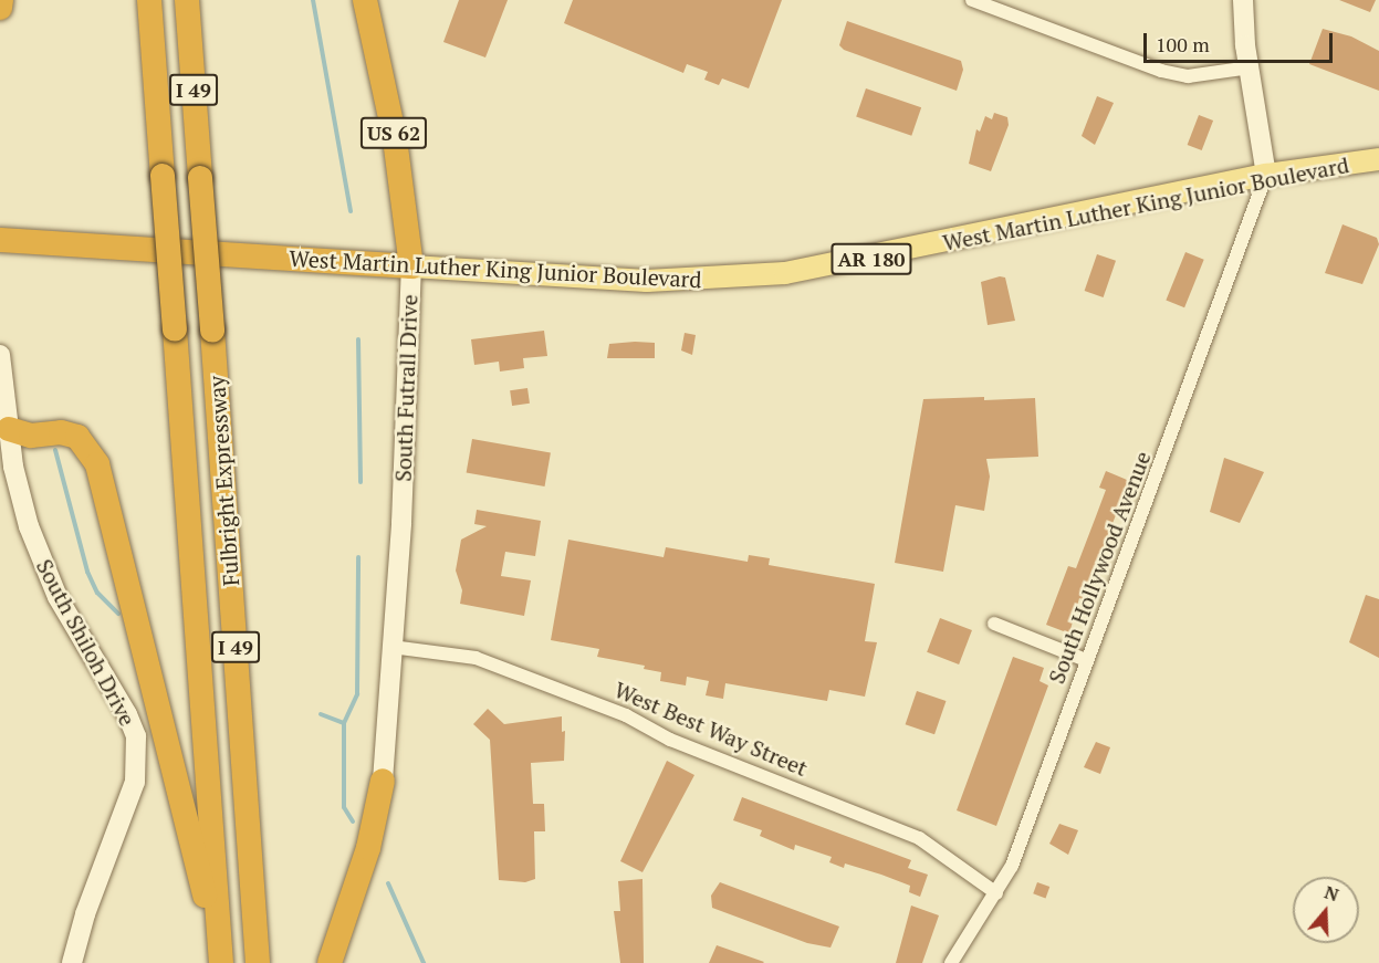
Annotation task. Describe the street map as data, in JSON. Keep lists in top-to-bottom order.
{
  "streets": {
    "highway": [
      "I 49",
      "US 62",
      "West Martin Luther King Junior Boulevard",
      "South Futrall Drive",
      "Fulbright Expressway"
    ],
    "main road": ["AR 180"],
    "street": ["South Hollywood Avenue", "South Shiloh Drive", "West Best Way Street"]
  },
  "crossings": [
    ["West Martin Luther King Junior Boulevard", "South Futrall Drive"],
    ["West Martin Luther King Junior Boulevard", "South Hollywood Avenue"],
    ["South Futrall Drive", "West Best Way Street"],
    ["South Hollywood Avenue", "West Best Way Street"]
  ],
  "scale_bar": "100 m",
  "north": "top"
}
